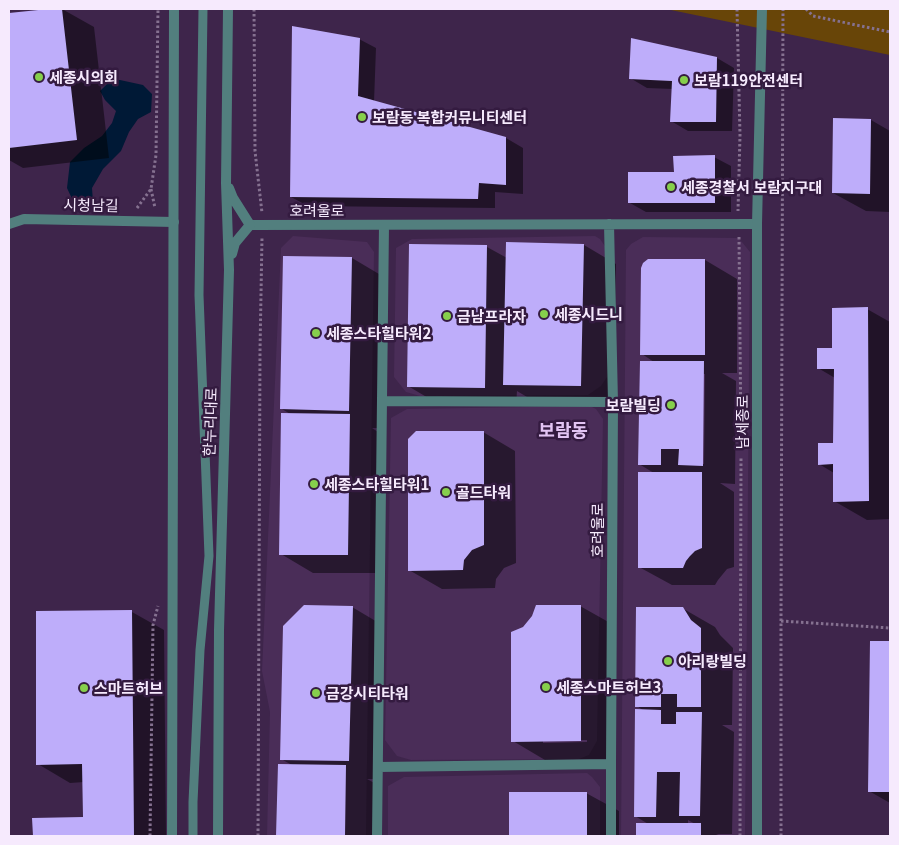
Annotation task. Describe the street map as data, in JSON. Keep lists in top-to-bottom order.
{
  "streets": {
    "street": [
      "시청남길",
      "호려울로",
      "한누리대로",
      "남세종로"
    ]
  },
  "crossings": [
    ["호려울로", "남세종로"]
  ],
  "districts": ["보람동"],
  "places": [
    "세종시의회",
    "보람119안전센터",
    "보람동 복합커뮤니티센터",
    "세종경찰서 보람지구대",
    "세종시드니",
    "금남프라자",
    "세종스타힐타워2",
    "보람빌딩",
    "세종스타힐타워1",
    "골드타워",
    "아리랑빌딩",
    "세종스마트허브3",
    "스마트허브",
    "금강시티타워"
  ]
}
